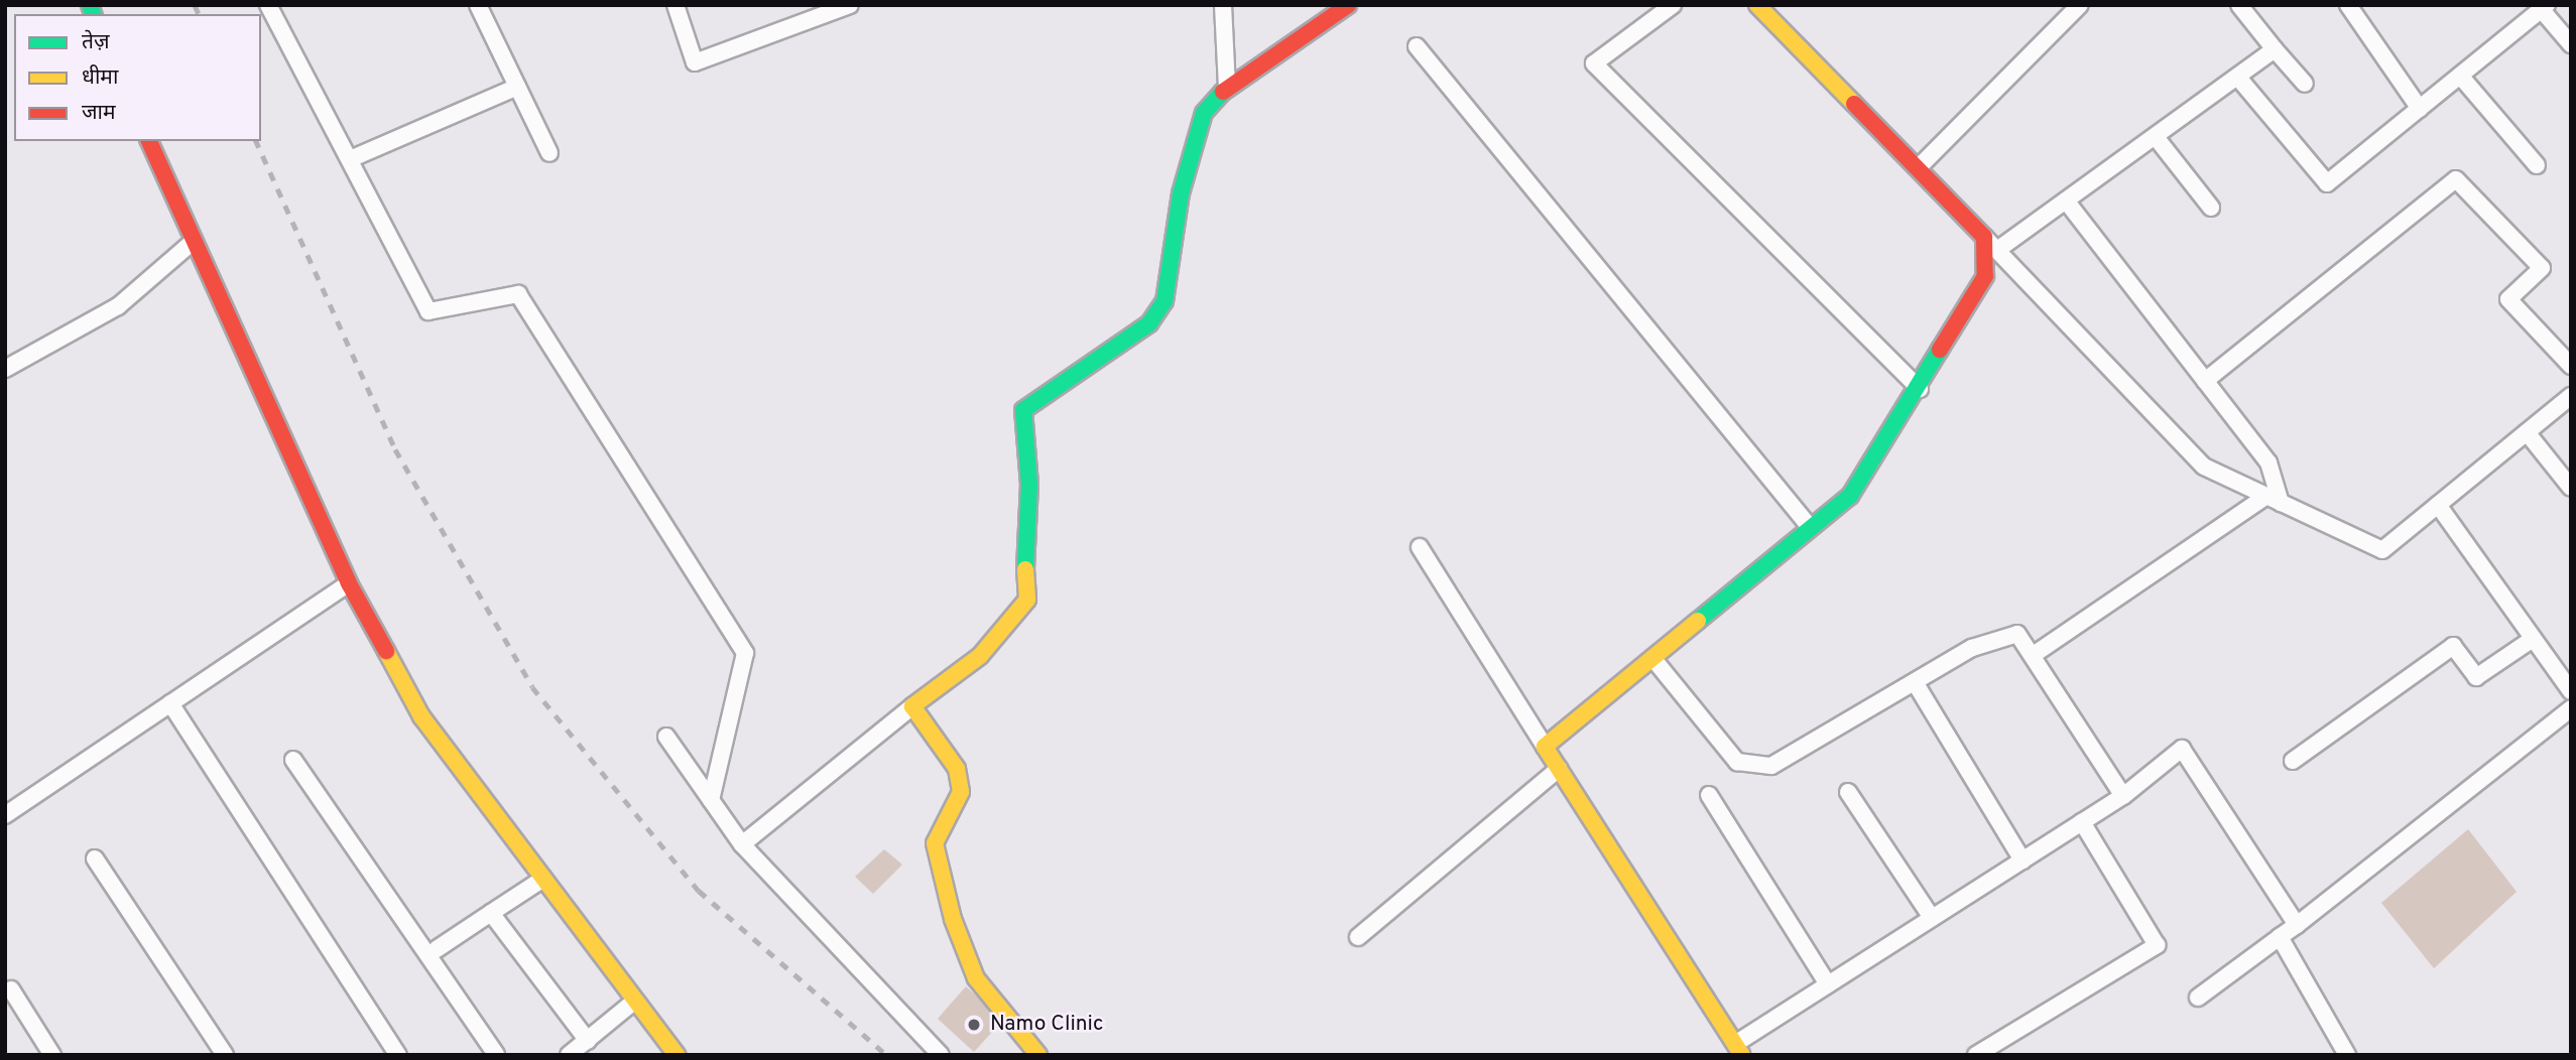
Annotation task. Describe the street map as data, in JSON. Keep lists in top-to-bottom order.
{
  "places": ["Namo Clinic"],
  "legend": ["तेज़", "धीमा", "जाम"]
}
